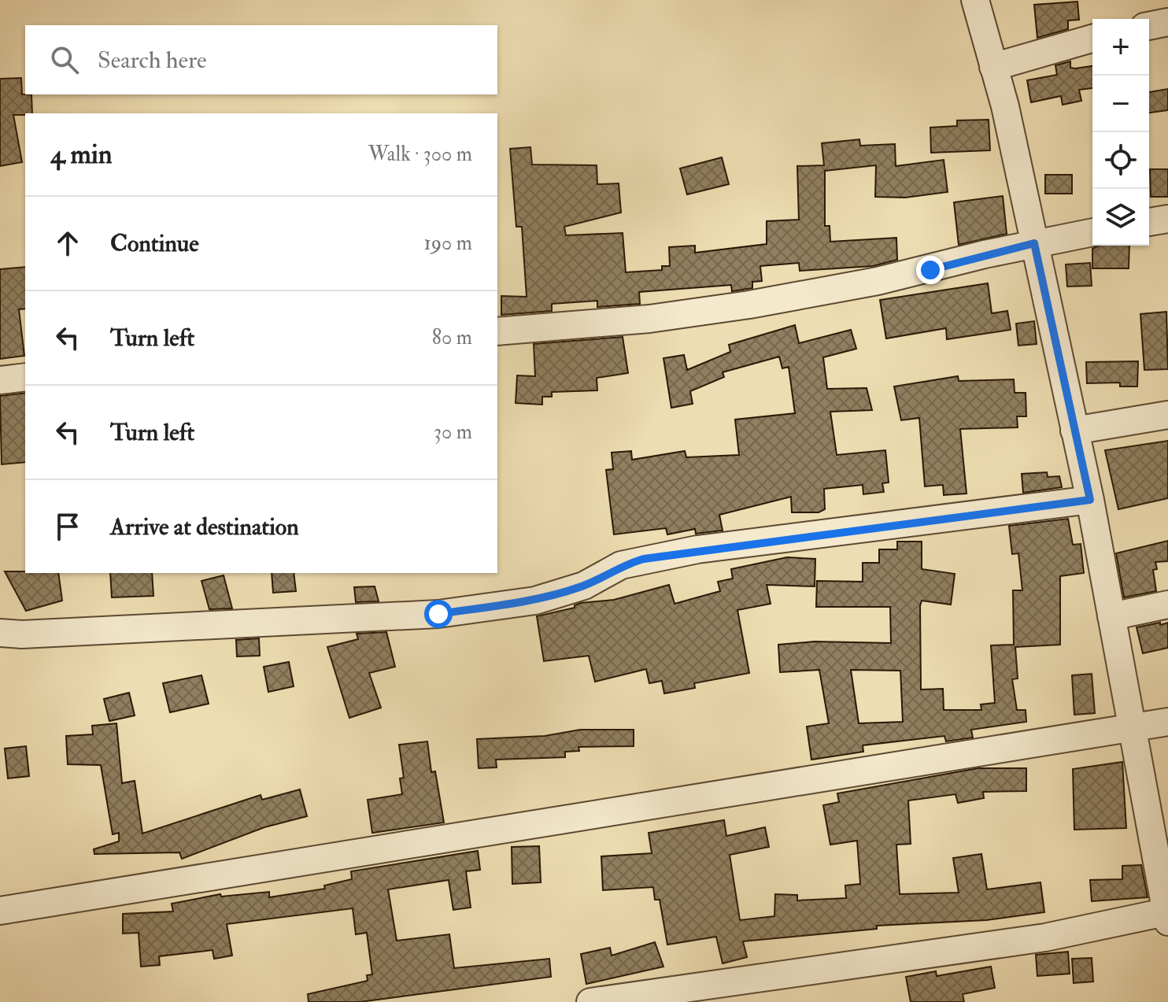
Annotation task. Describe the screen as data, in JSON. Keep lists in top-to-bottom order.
{
  "page": {
    "map_buttons": ["+", "−"],
    "search": "Search here",
    "heading": ["4 min", "Walk · 300 m"],
    "list": [
      ["Continue", "190 m"],
      ["Turn left", "80 m"],
      ["Turn left", "30 m"],
      "Arrive at destination"
    ]
  }
}
